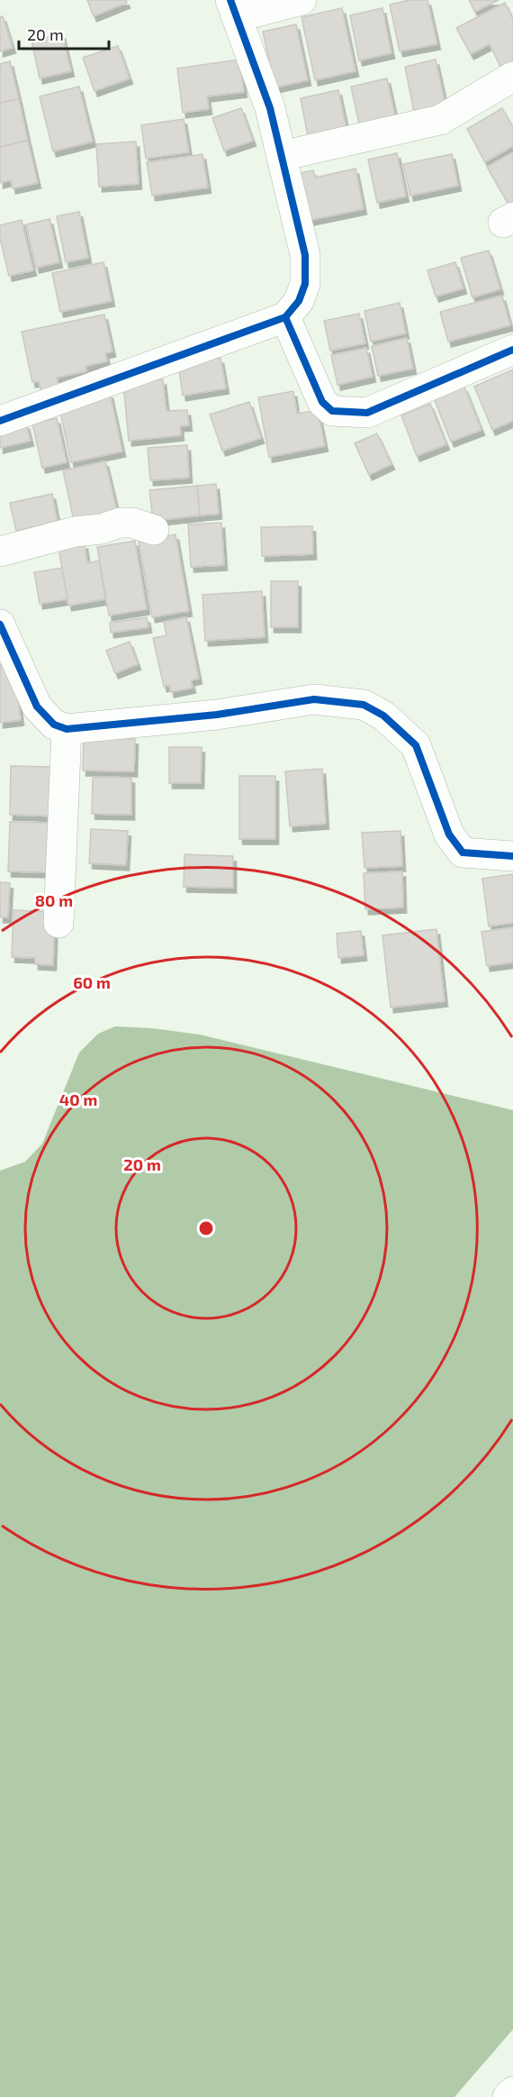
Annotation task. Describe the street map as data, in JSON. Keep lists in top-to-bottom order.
{
  "scale_bar": "20 m",
  "rings": [
    "80 m",
    "60 m",
    "40 m",
    "20 m"
  ]
}
